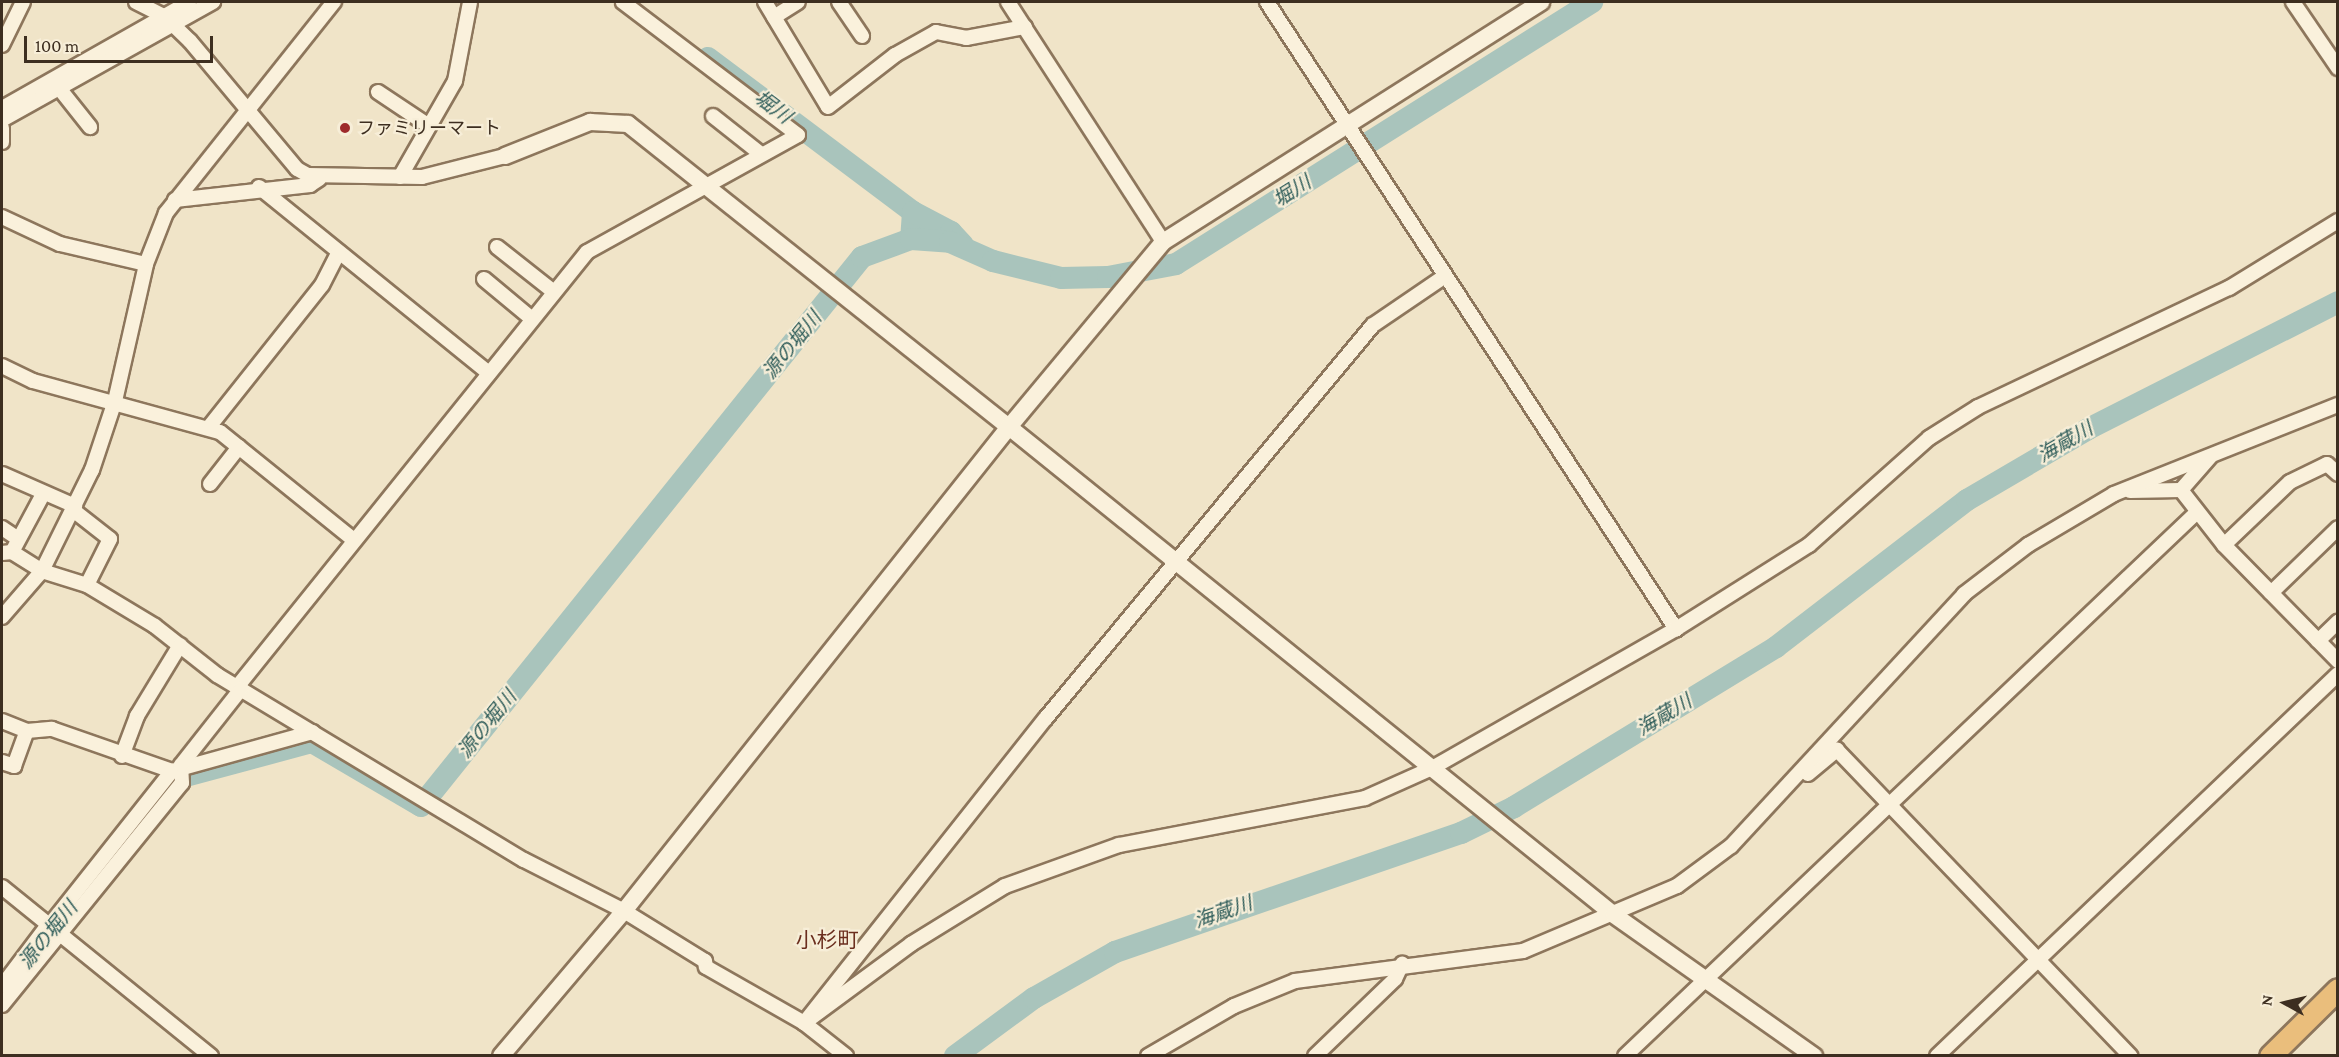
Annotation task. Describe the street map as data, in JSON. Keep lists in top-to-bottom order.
{
  "districts": ["小杉町"],
  "water": ["堀川", "源の堀川", "海蔵川"],
  "places": ["ファミリーマート"],
  "scale_bar": "100 m",
  "north": "left"
}
